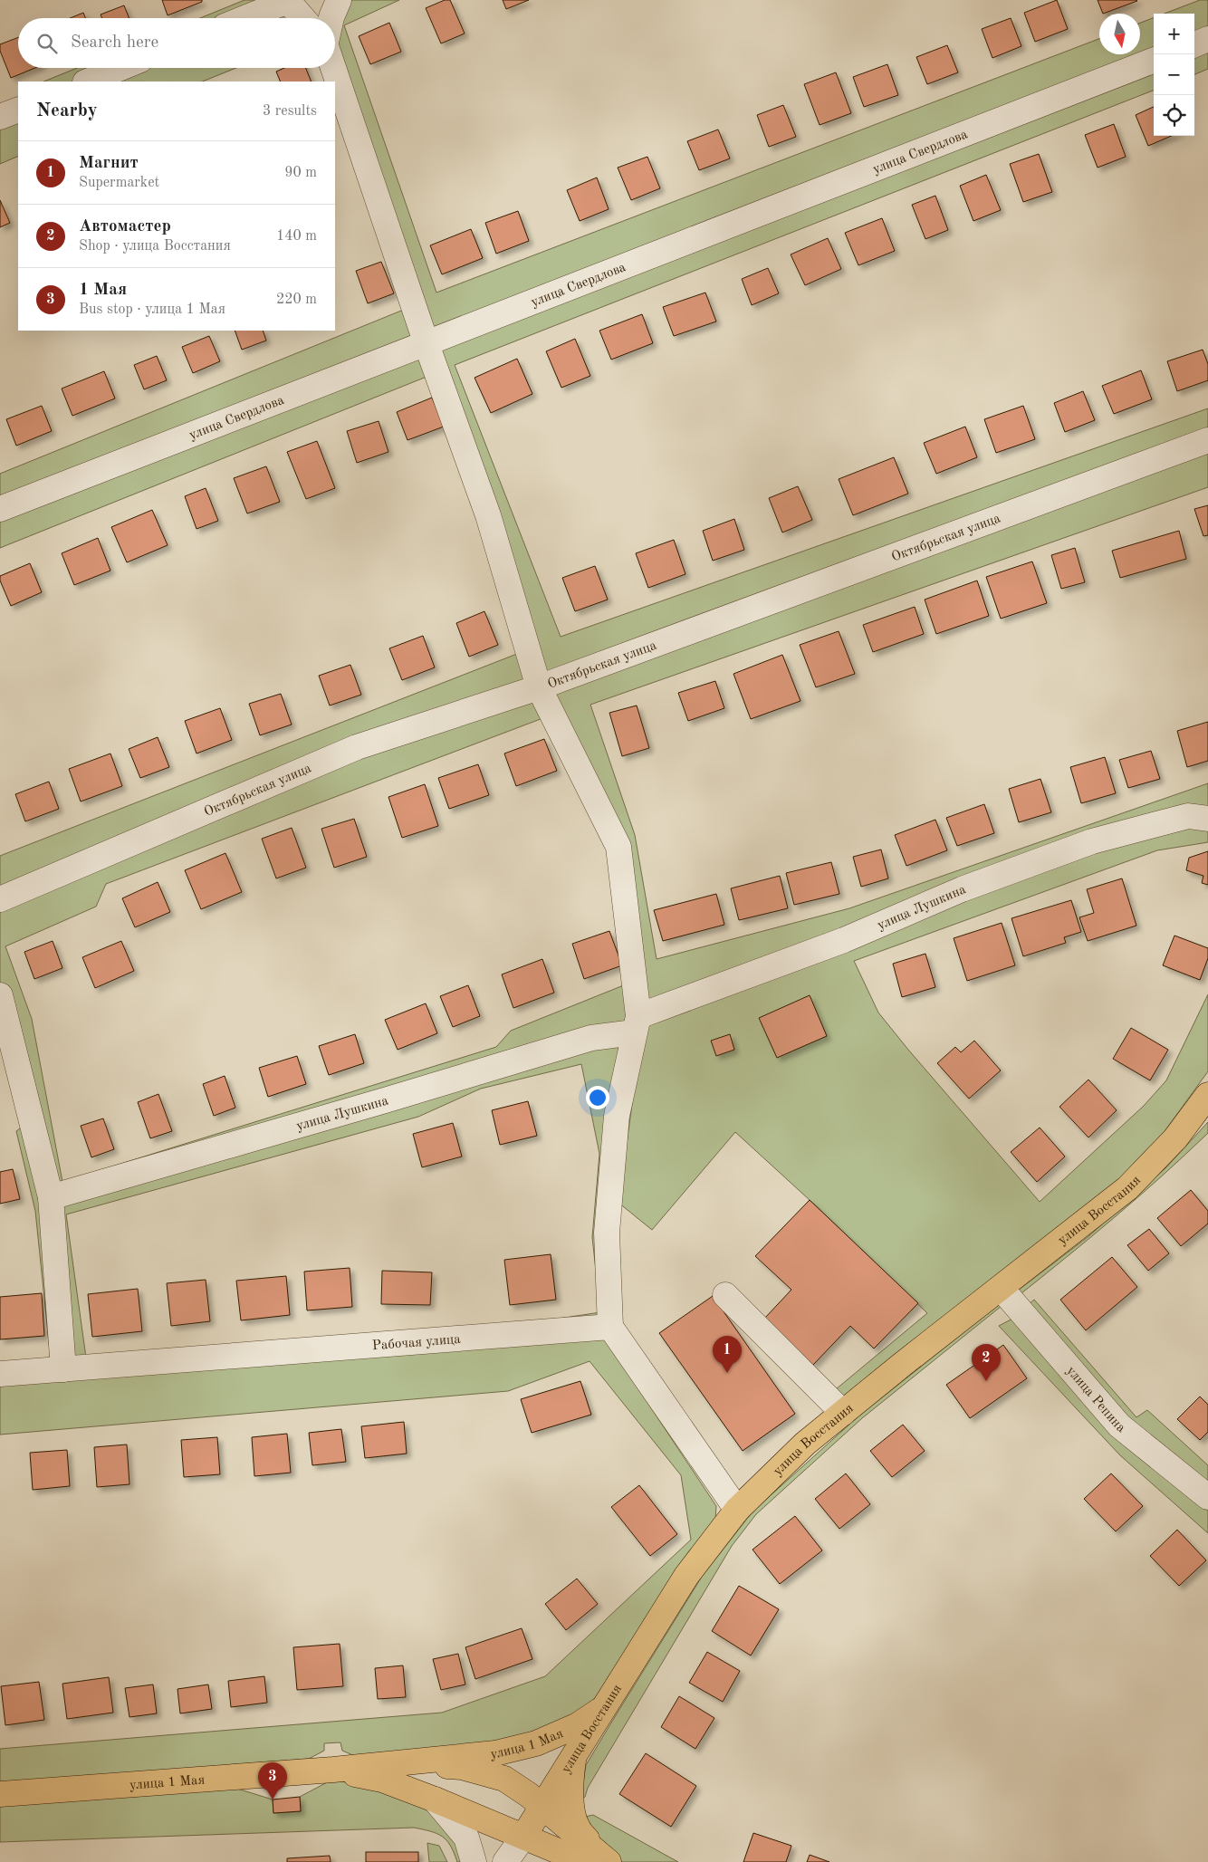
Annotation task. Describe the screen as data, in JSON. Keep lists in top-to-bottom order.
{
  "streets": {
    "main road": ["улица Восстания", "улица 1 Мая"],
    "street": [
      "улица Свердлова",
      "Октябрьская улица",
      "улица Лушкина",
      "Рабочая улица",
      "улица Репина"
    ]
  },
  "crossings": [
    ["улица Восстания", "улица Репина"],
    ["улица Восстания", "улица 1 Мая"]
  ],
  "north": "bottom",
  "page": {
    "map_buttons": ["+", "−"],
    "search": "Search here",
    "heading": ["Nearby", "3 results"],
    "list": [
      {
        "mark": "1",
        "name": "Магнит",
        "note": "Supermarket",
        "value": "90 m"
      },
      {
        "mark": "2",
        "name": "Автомастер",
        "note": "Shop · улица Восстания",
        "value": "140 m"
      },
      {
        "mark": "3",
        "name": "1 Мая",
        "note": "Bus stop · улица 1 Мая",
        "value": "220 m"
      }
    ],
    "pins": ["1", "2", "3"]
  }
}
